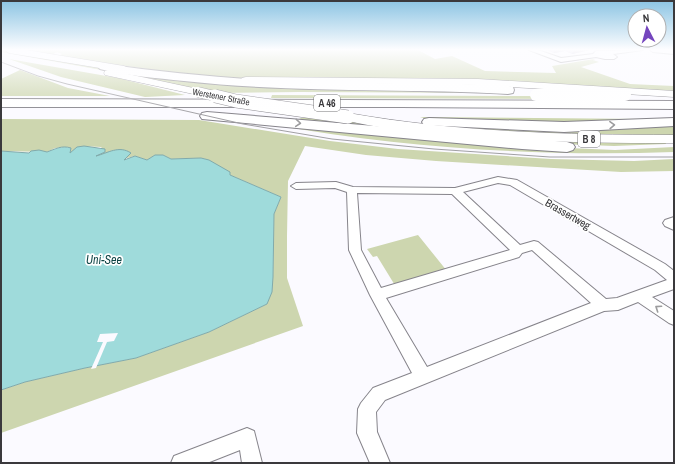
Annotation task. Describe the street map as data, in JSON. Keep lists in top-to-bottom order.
{
  "streets": {
    "highway": ["A 46"],
    "main road": ["Werstener Straße", "B 8"],
    "street": ["Brassertweg"]
  },
  "crossings": [
    ["Werstener Straße", "A 46"],
    ["A 46", "B 8"]
  ],
  "water": ["Uni-See"],
  "north": "top"
}
